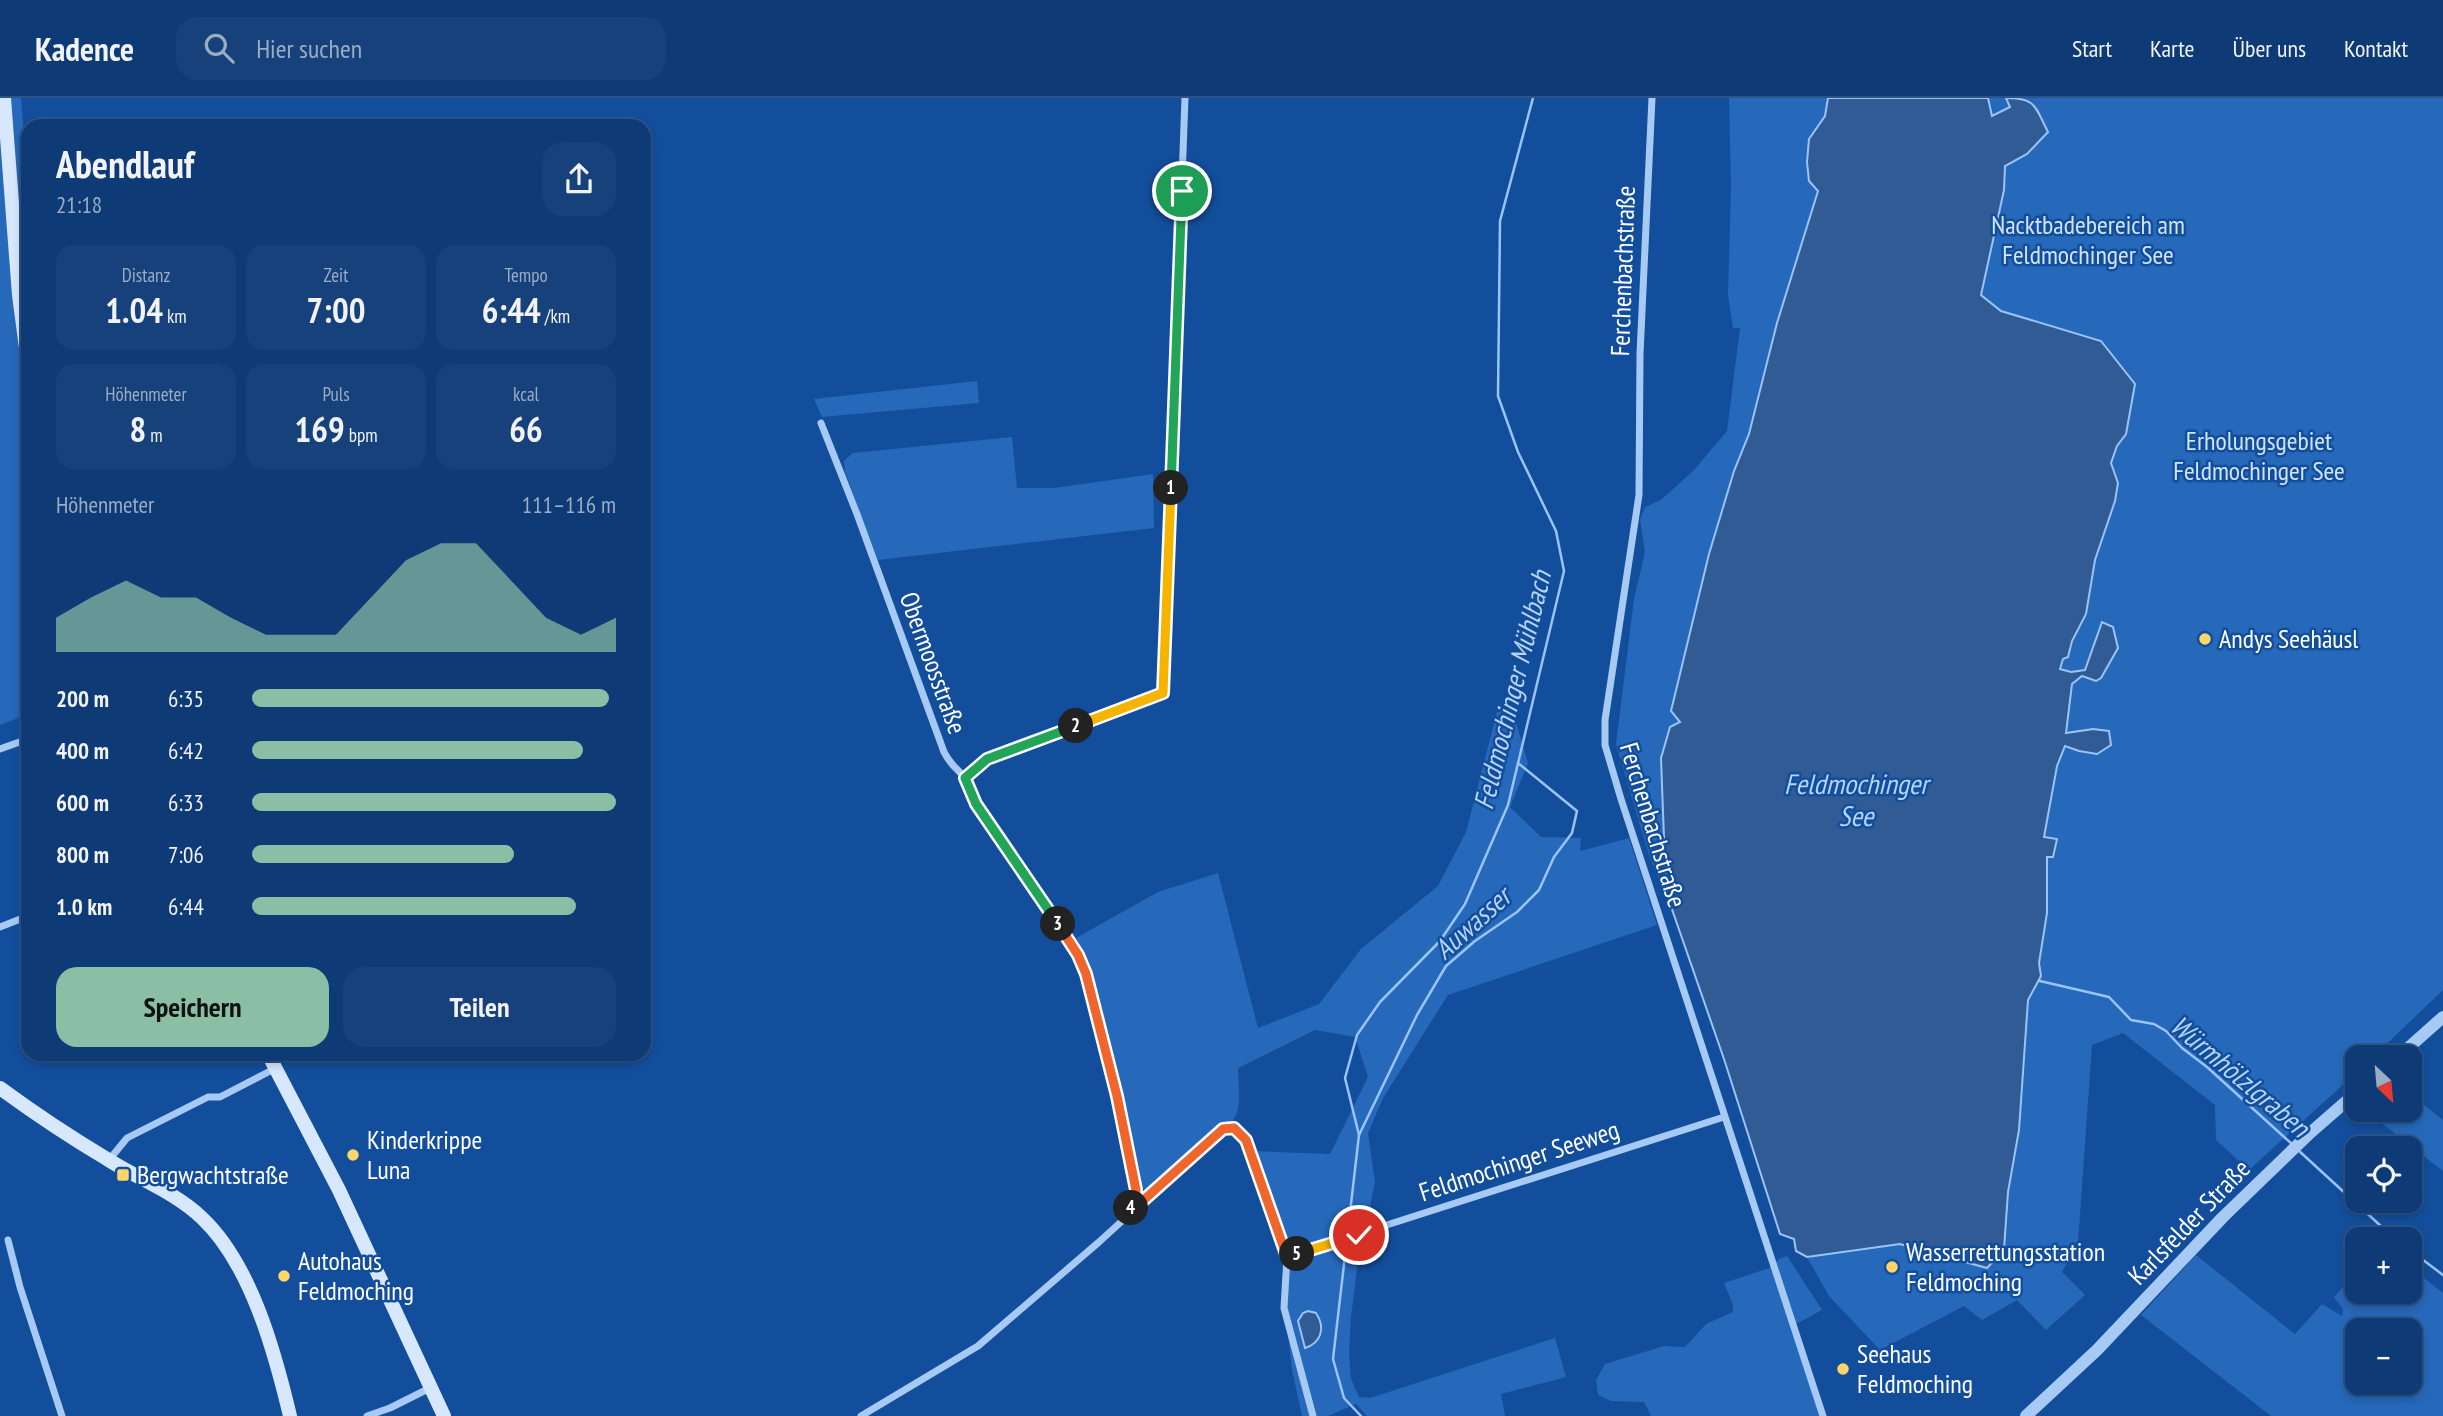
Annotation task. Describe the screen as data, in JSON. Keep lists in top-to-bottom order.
{
  "streets": {
    "street": [
      "Ferchenbachstraße",
      "Obermoosstraße",
      "Feldmochinger Seeweg",
      "Karlsfelder Straße"
    ]
  },
  "crossings": [
    ["Ferchenbachstraße", "Feldmochinger Seeweg"]
  ],
  "water": [
    "Feldmochinger Mühlbach",
    "Feldmochinger See",
    "Auwasser",
    "Würmhölzlgraben"
  ],
  "parks": ["Nacktbadebereich am Feldmochinger See", "Erholungsgebiet Feldmochinger See"],
  "places": {
    "other": [
      "Andys Seehäusl",
      "Kinderkrippe Luna",
      "Wasserrettungsstation Feldmoching",
      "Autohaus Feldmoching",
      "Seehaus Feldmoching"
    ],
    "transit": ["Bergwachtstraße"]
  },
  "north": "bottom right",
  "page": {
    "header": "Kadence",
    "search": "Hier suchen",
    "nav": [
      "Start",
      "Karte",
      "Über uns",
      "Kontakt"
    ],
    "heading": ["Abendlauf", "21:18"],
    "stats": [
      ["Distanz", "1.04 km"],
      ["Zeit", "7:00"],
      ["Tempo", "6:44 /km"],
      ["Höhenmeter", "8 m"],
      ["Puls", "169 bpm"],
      ["kcal", "66"]
    ],
    "pins": [
      "1",
      "2",
      "3",
      "4",
      "5"
    ],
    "chart": ["Höhenmeter", "111–116 m"],
    "list": [
      {
        "name": "200 m",
        "note": "6:35"
      },
      {
        "name": "400 m",
        "note": "6:42"
      },
      {
        "name": "600 m",
        "note": "6:33"
      },
      {
        "name": "800 m",
        "note": "7:06"
      },
      {
        "name": "1.0 km",
        "note": "6:44"
      }
    ],
    "buttons": ["Speichern", "Teilen"],
    "map_buttons": ["+", "−"]
  }
}
